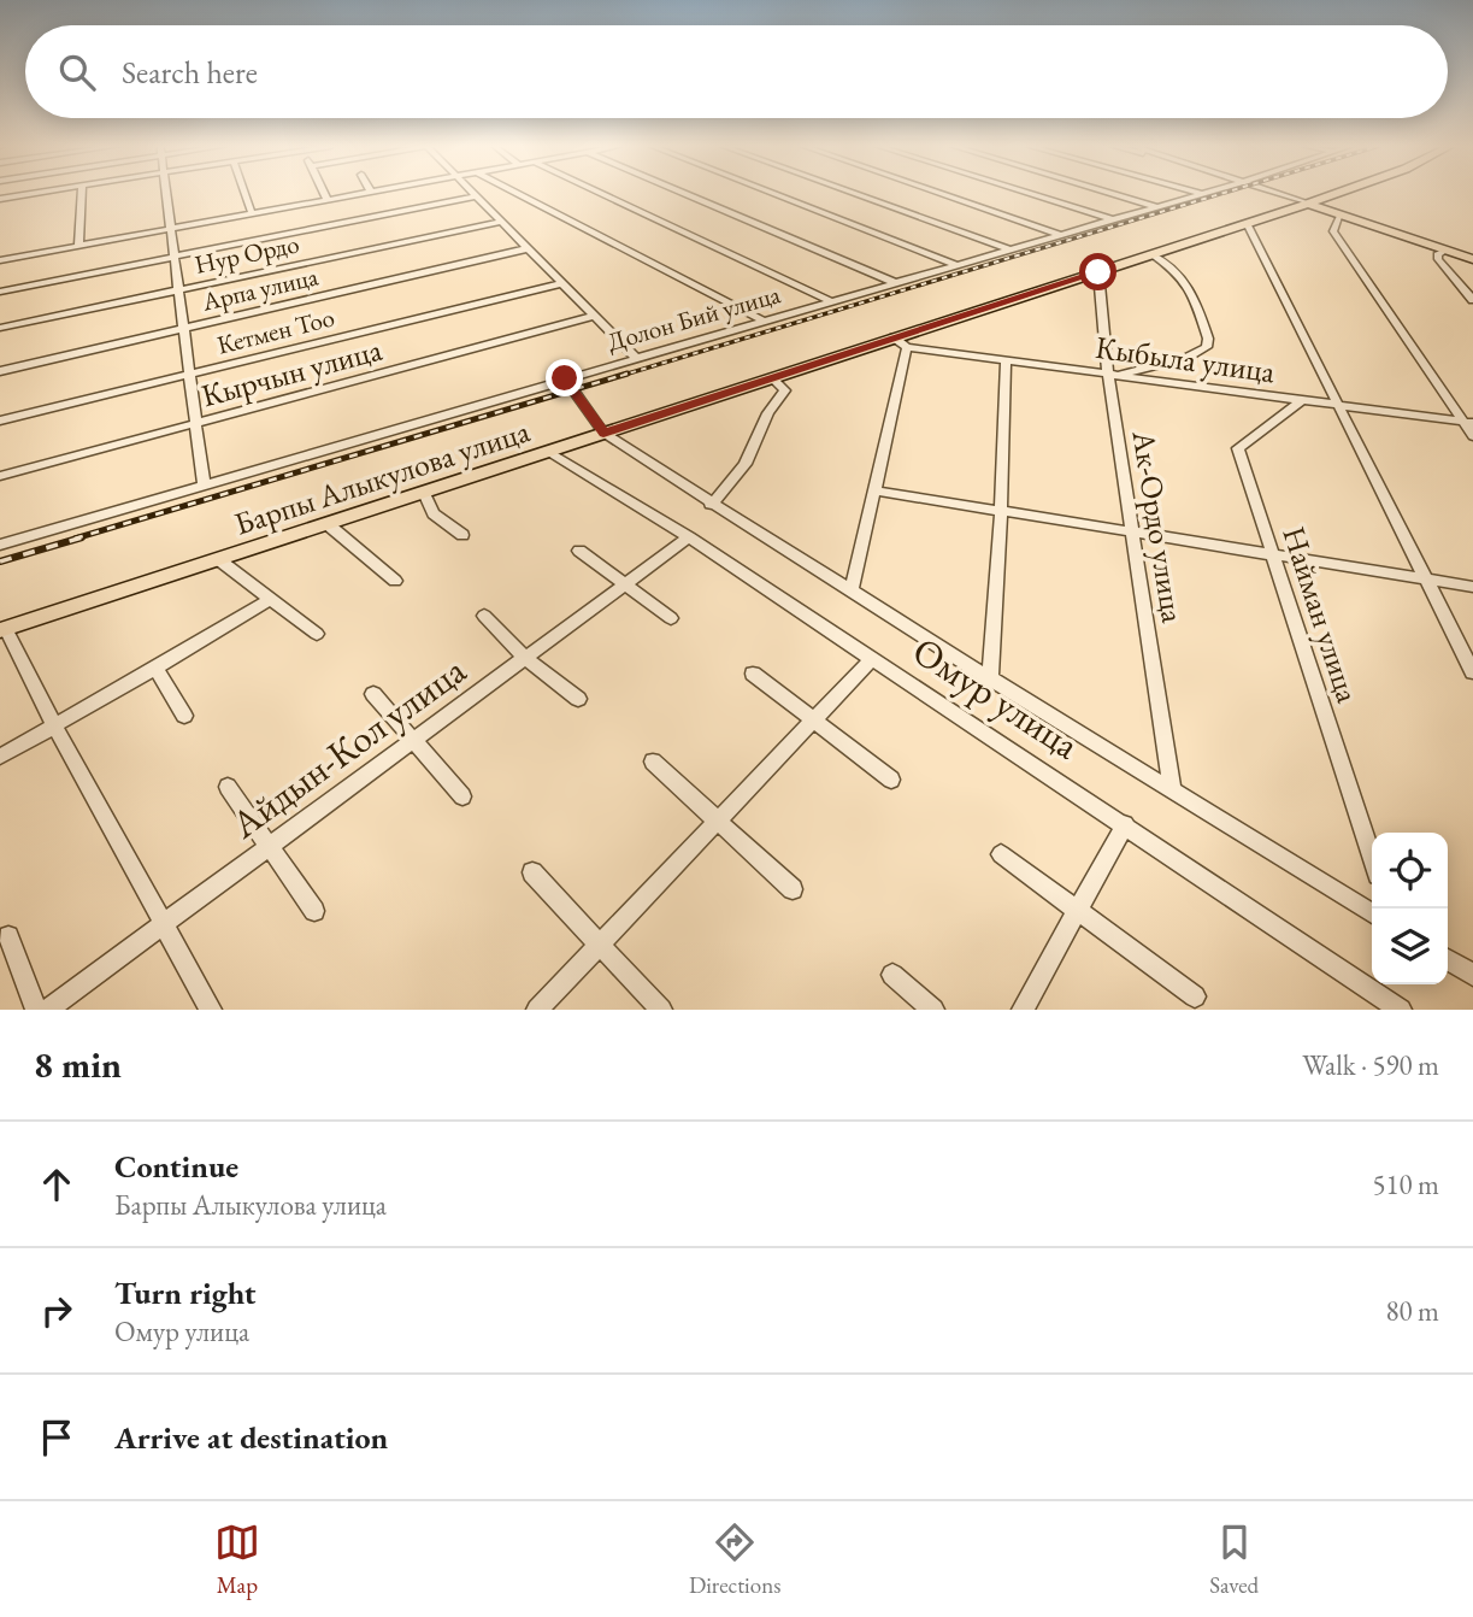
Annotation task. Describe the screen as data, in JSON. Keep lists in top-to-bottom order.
{
  "streets": {
    "main road": ["Барпы Алыкулова улица"],
    "street": [
      "Нур Ордо",
      "Арпа улица",
      "Долон Бий улица",
      "Кетмен Тоо",
      "Кыбыла улица",
      "Кырчын улица",
      "Ак-Ордо улица",
      "Найман улица",
      "Омур улица",
      "Айдын-Кол улица"
    ]
  },
  "crossings": [
    ["Долон Бий улица", "Омур улица"],
    ["Кыбыла улица", "Барпы Алыкулова улица"],
    ["Кыбыла улица", "Ак-Ордо улица"],
    ["Кыбыла улица", "Найман улица"],
    ["Барпы Алыкулова улица", "Ак-Ордо улица"],
    ["Барпы Алыкулова улица", "Омур улица"],
    ["Ак-Ордо улица", "Омур улица"],
    ["Омур улица", "Айдын-Кол улица"]
  ],
  "page": {
    "search": "Search here",
    "heading": ["8 min", "Walk · 590 m"],
    "list": [
      ["Continue", "Барпы Алыкулова улица", "510 m"],
      ["Turn right", "Омур улица", "80 m"],
      "Arrive at destination"
    ],
    "nav": ["Map", "Directions", "Saved"]
  }
}
